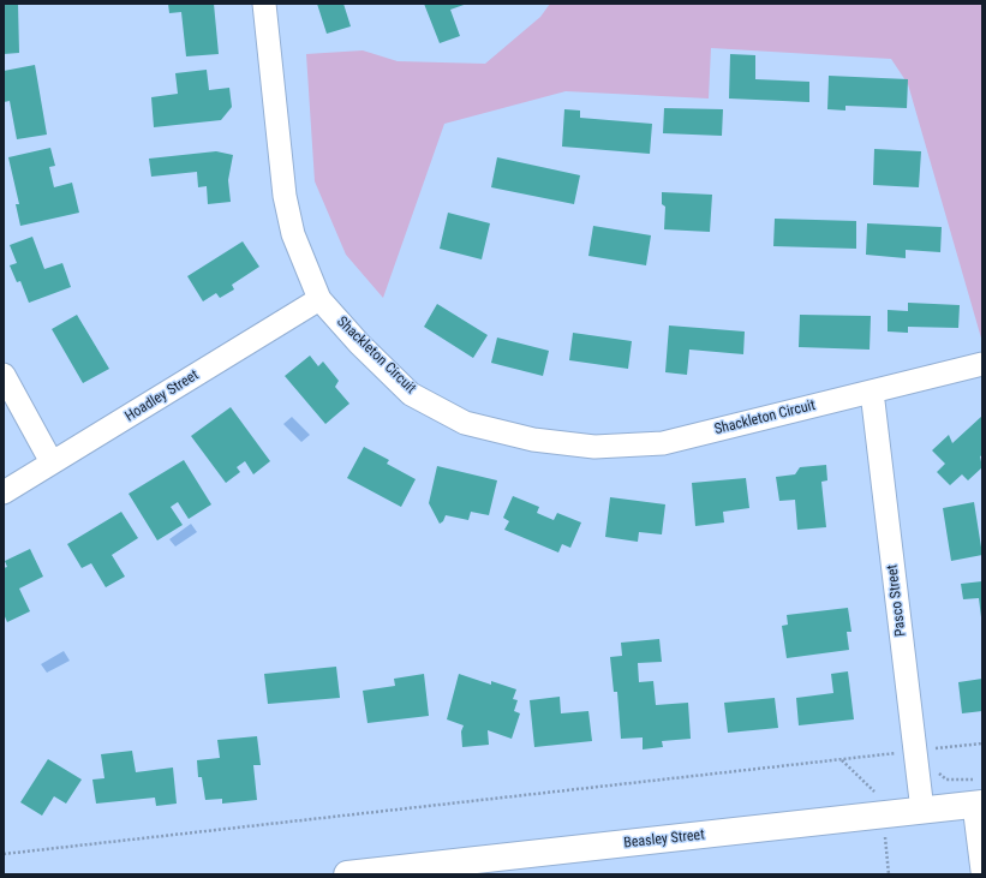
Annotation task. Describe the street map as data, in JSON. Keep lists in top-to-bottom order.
{
  "streets": {
    "main road": ["Beasley Street"],
    "street": ["Shackleton Circuit", "Hoadley Street", "Pasco Street"]
  },
  "crossings": [
    ["Shackleton Circuit", "Hoadley Street"],
    ["Shackleton Circuit", "Pasco Street"],
    ["Pasco Street", "Beasley Street"]
  ]
}
